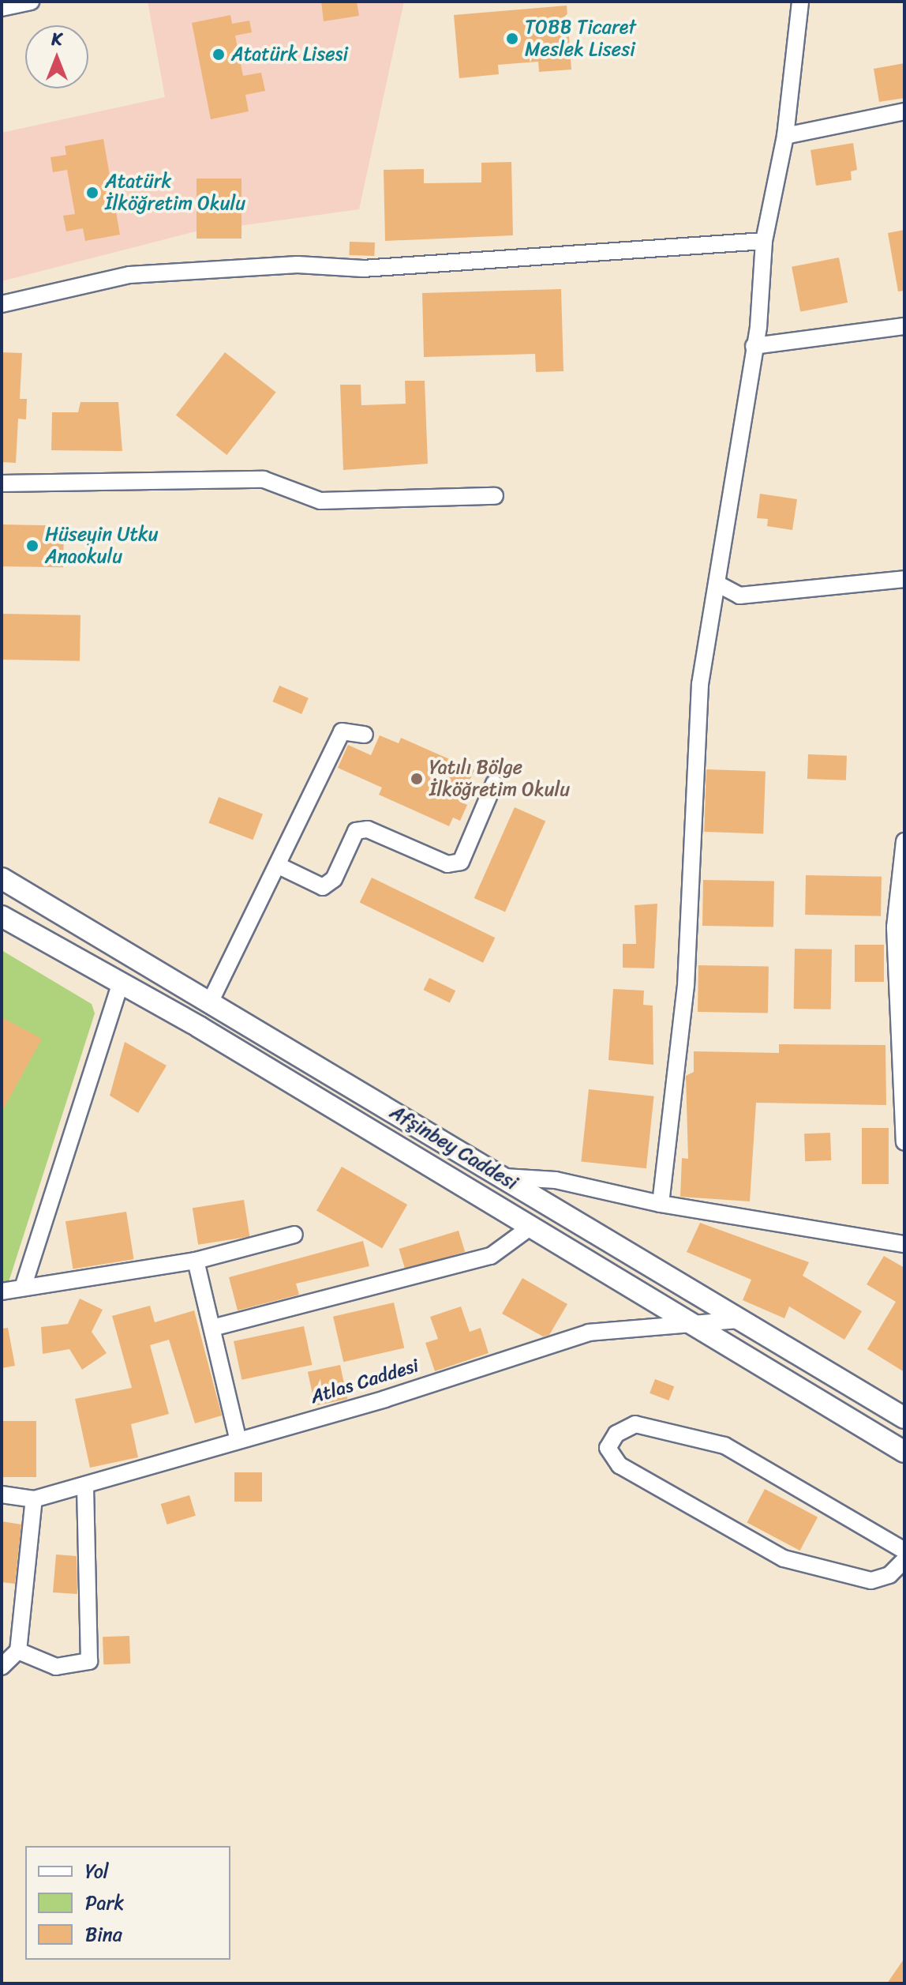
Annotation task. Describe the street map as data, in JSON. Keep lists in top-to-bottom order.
{
  "streets": {
    "main road": ["Afşinbey Caddesi"],
    "street": ["Atlas Caddesi"]
  },
  "crossings": [
    ["Afşinbey Caddesi", "Atlas Caddesi"]
  ],
  "places": [
    "TOBB Ticaret Meslek Lisesi",
    "Atatürk Lisesi",
    "Atatürk İlköğretim Okulu",
    "Hüseyin Utku Anaokulu",
    "Yatılı Bölge İlköğretim Okulu"
  ],
  "legend": ["Yol", "Park", "Bina"],
  "north": "top"
}
